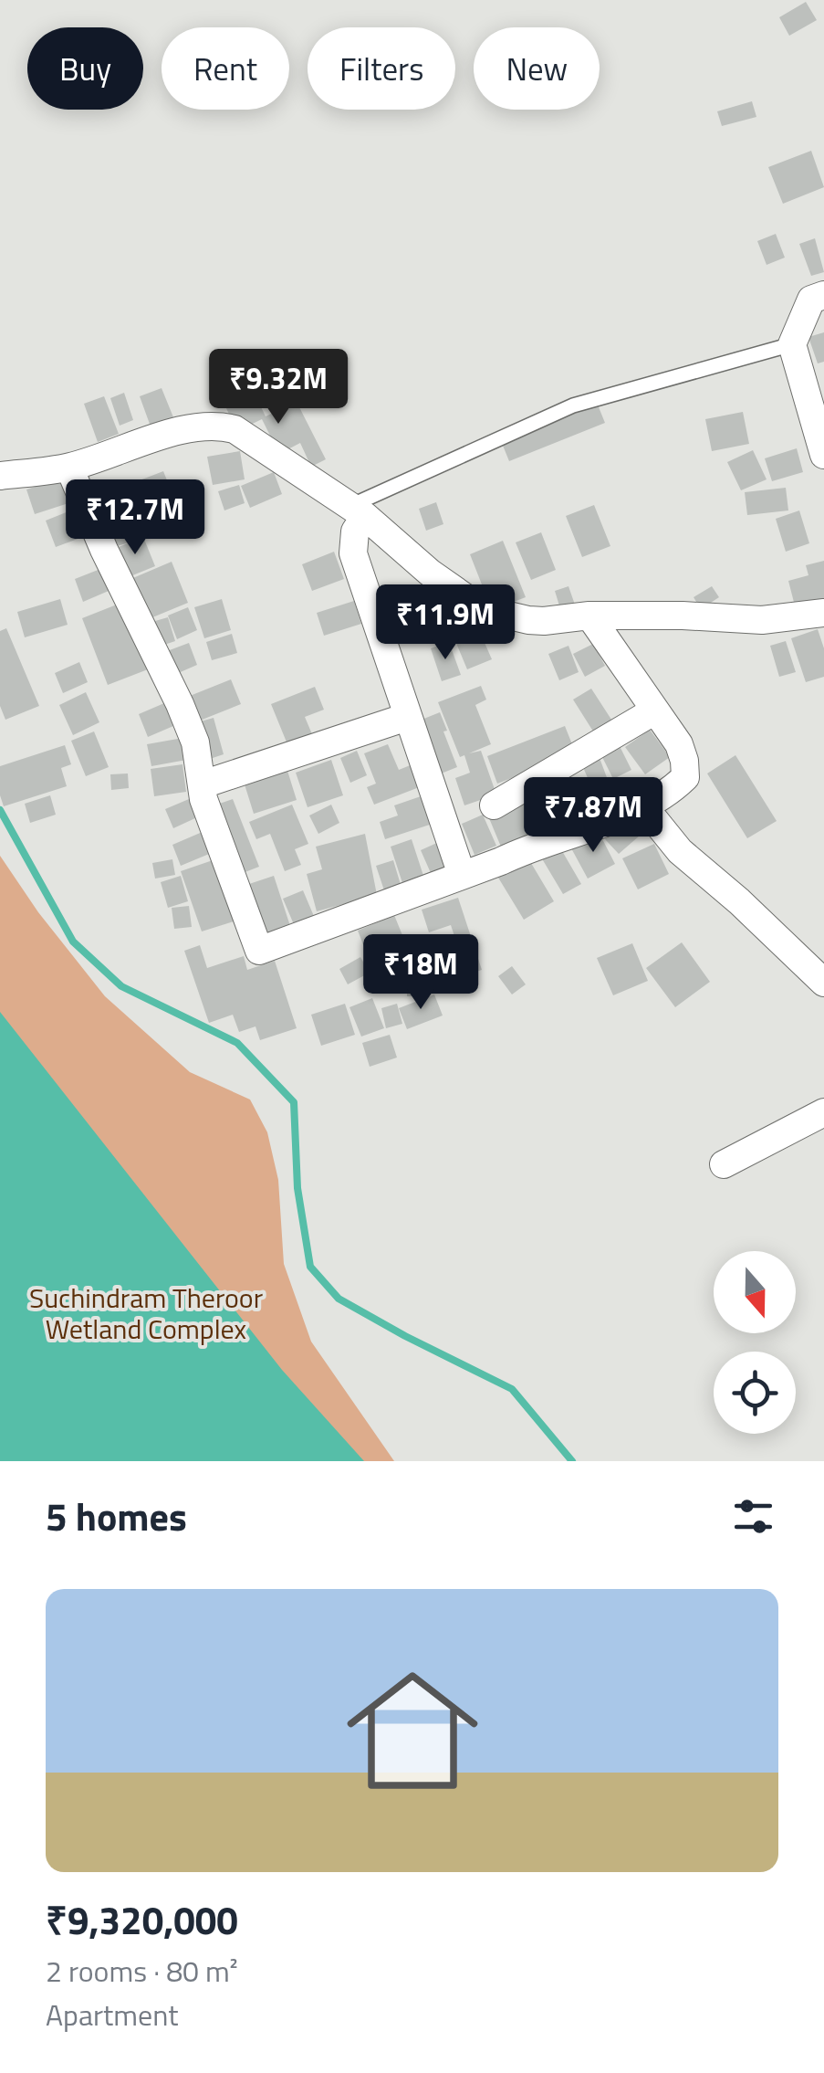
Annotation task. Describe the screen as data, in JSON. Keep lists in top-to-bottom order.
{
  "parks": ["Suchindram Theroor Wetland Complex"],
  "north": "bottom",
  "page": {
    "chip": [
      "Buy",
      "Rent",
      "Filters",
      "New"
    ],
    "price": [
      "₹9.32M",
      "₹12.7M",
      "₹11.9M",
      "₹7.87M",
      "₹18M"
    ],
    "heading": "5 homes",
    "list": [
      {
        "name": "₹9,320,000",
        "note": "2 rooms · 80 m² · Apartment"
      }
    ]
  }
}
